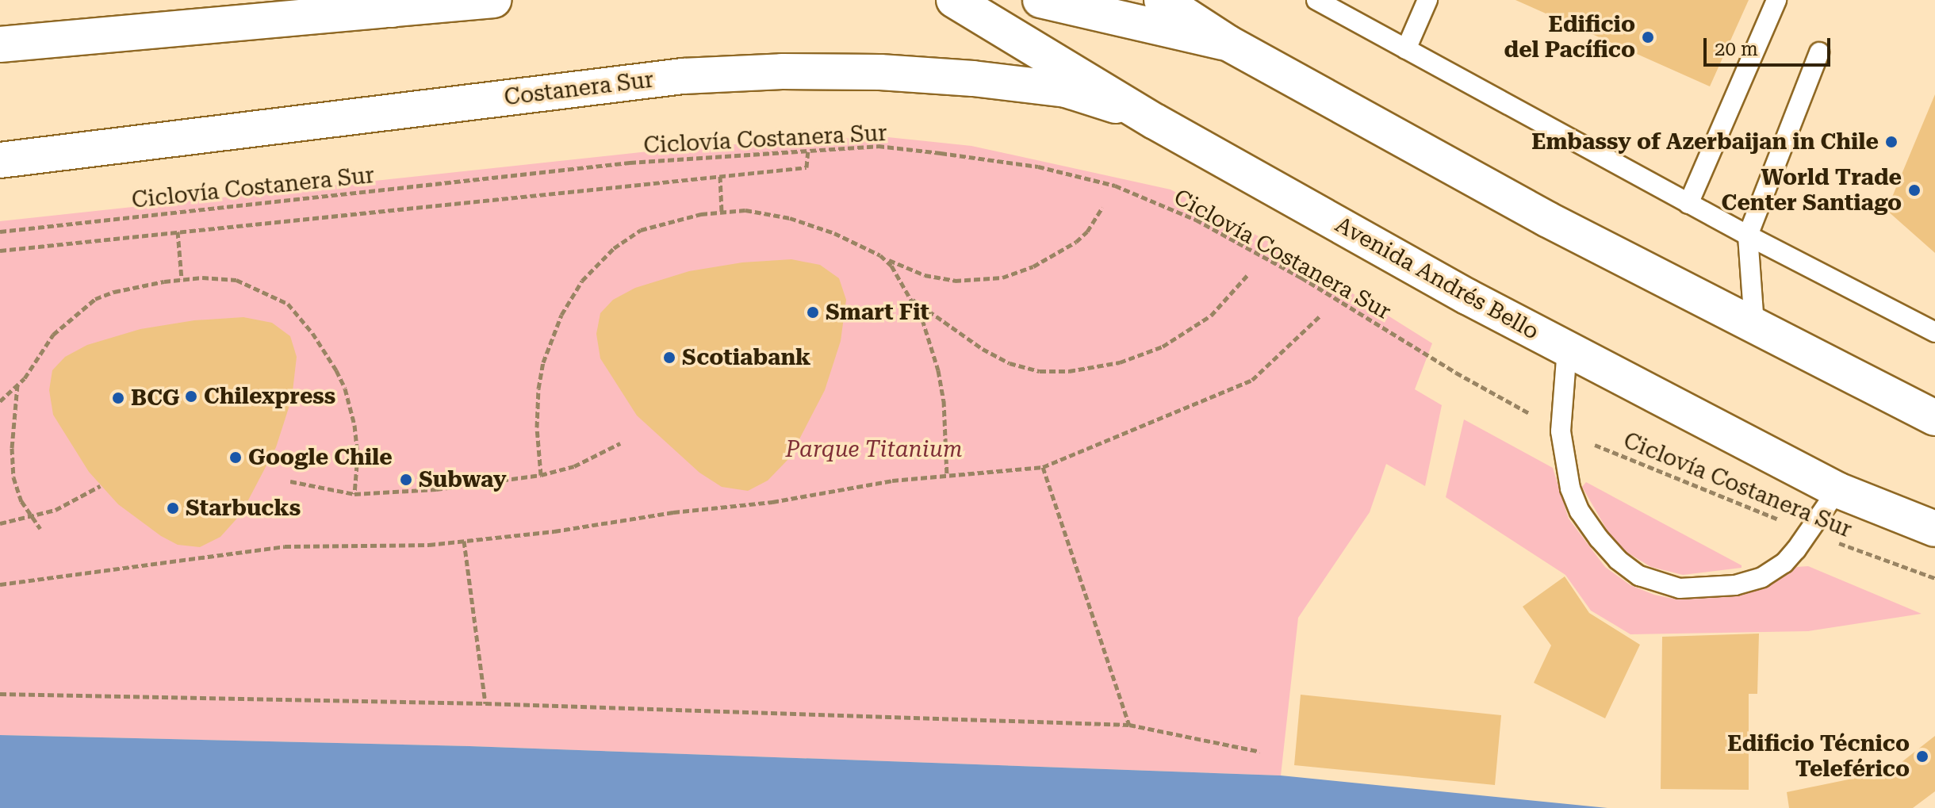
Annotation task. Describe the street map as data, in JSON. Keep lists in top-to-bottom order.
{
  "streets": {
    "main road": ["Costanera Sur", "Avenida Andrés Bello"],
    "path": ["Ciclovía Costanera Sur"]
  },
  "crossings": [
    ["Costanera Sur", "Avenida Andrés Bello"]
  ],
  "parks": ["Parque Titanium"],
  "places": [
    "Edificio del Pacífico",
    "Embassy of Azerbaijan in Chile",
    "World Trade Center Santiago",
    "Smart Fit",
    "Scotiabank",
    "Chilexpress",
    "BCG",
    "Google Chile",
    "Subway",
    "Starbucks",
    "Edificio Técnico Teleférico"
  ],
  "scale_bar": "20 m"
}
